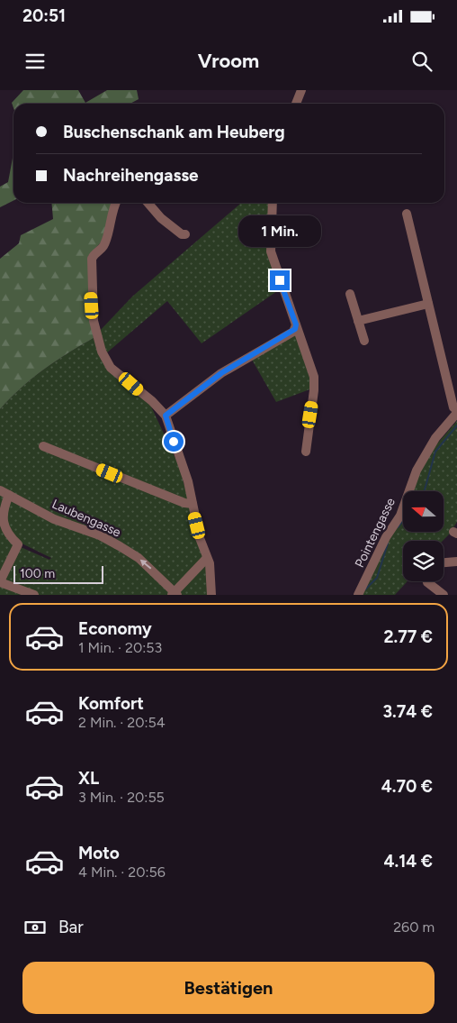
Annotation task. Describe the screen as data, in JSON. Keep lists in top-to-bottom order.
{
  "streets": {
    "street": ["Laubengasse", "Pointengasse"]
  },
  "scale_bar": "100 m",
  "north": "left",
  "page": {
    "status": "20:51",
    "header": "Vroom",
    "banner": ["Buschenschank am Heuberg", "Nachreihengasse"],
    "bubble": "1 Min.",
    "scale": "100 m",
    "list": [
      {
        "name": "Economy",
        "note": "1 Min. · 20:53",
        "value": "2.77 €"
      },
      {
        "name": "Komfort",
        "note": "2 Min. · 20:54",
        "value": "3.74 €"
      },
      {
        "name": "XL",
        "note": "3 Min. · 20:55",
        "value": "4.70 €"
      },
      {
        "name": "Moto",
        "note": "4 Min. · 20:56",
        "value": "4.14 €"
      }
    ],
    "pay": ["Bar", "260 m"],
    "buttons": "Bestätigen"
  }
}
